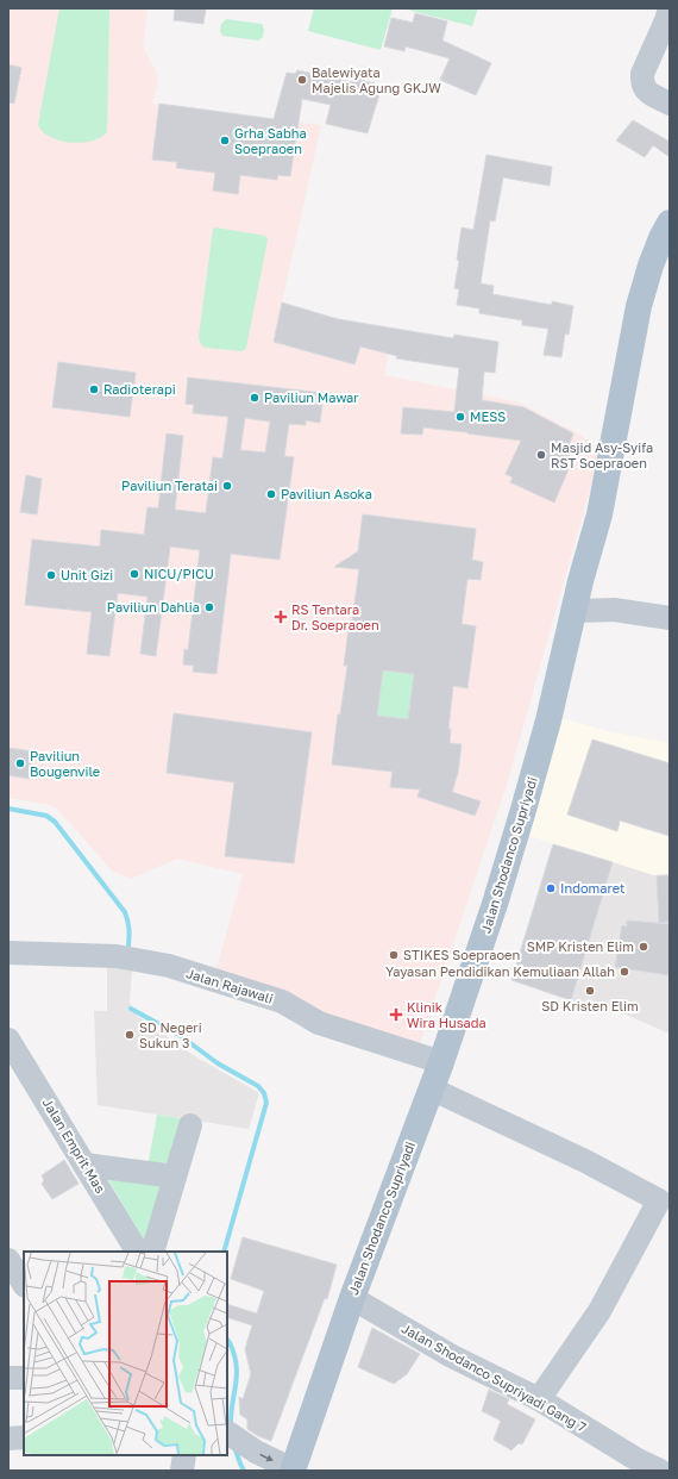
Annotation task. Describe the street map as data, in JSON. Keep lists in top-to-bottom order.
{
  "streets": {
    "main road": ["Jalan Shodanco Supriyadi"],
    "street": ["Jalan Rajawali", "Jalan Emprit Mas", "Jalan Shodanco Supriyadi Gang 7"]
  },
  "crossings": [
    ["Jalan Shodanco Supriyadi", "Jalan Rajawali"],
    ["Jalan Shodanco Supriyadi", "Jalan Shodanco Supriyadi Gang 7"]
  ],
  "places": {
    "other": [
      "Balewiyata Majelis Agung GKJW",
      "Grha Sabha Soepraoen",
      "Radioterapi",
      "Paviliun Mawar",
      "MESS",
      "Masjid Asy-Syifa RST Soepraoen",
      "Paviliun Teratai",
      "Paviliun Asoka",
      "NICU/PICU",
      "Unit Gizi",
      "Paviliun Dahlia",
      "Paviliun Bougenvile",
      "Indomaret",
      "SMP Kristen Elim",
      "STIKES Soepraoen",
      "Yayasan Pendidikan Kemuliaan Allah",
      "SD Kristen Elim",
      "SD Negeri Sukun 3"
    ],
    "health": ["RS Tentara Dr. Soepraoen", "Klinik Wira Husada"]
  }
}
